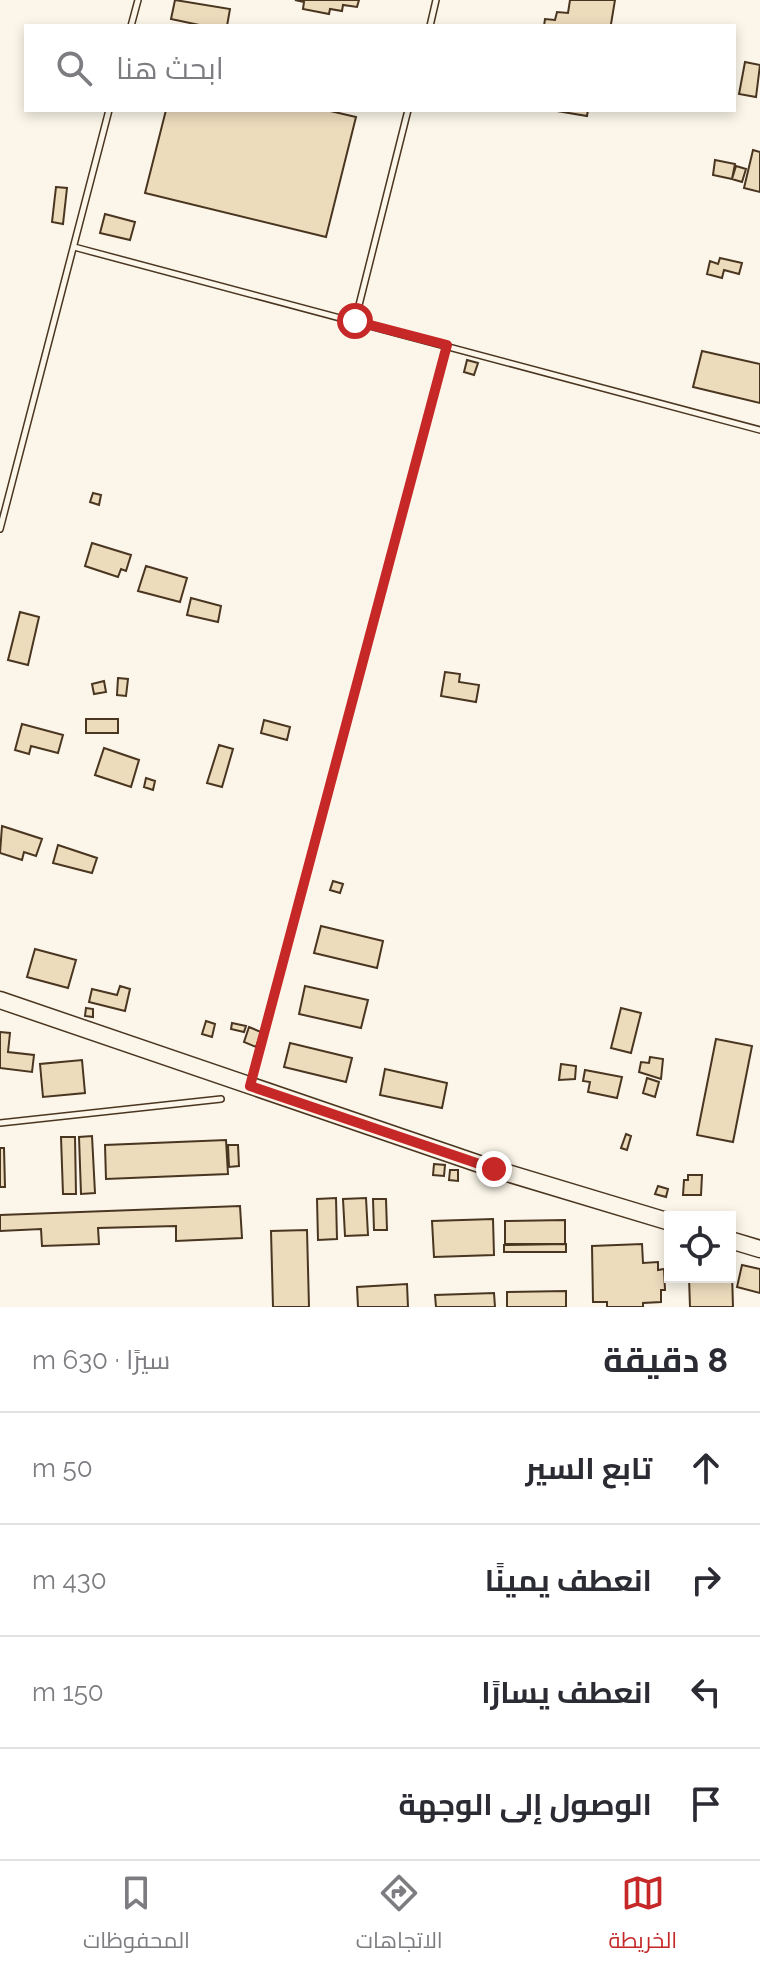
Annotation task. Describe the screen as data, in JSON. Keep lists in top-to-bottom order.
{
  "page": {
    "search": "ابحث هنا",
    "heading": ["8 دقيقة", "سيرًا · 630 m"],
    "list": [
      ["تابع السير", "50 m"],
      ["انعطف يمينًا", "430 m"],
      ["انعطف يسارًا", "150 m"],
      "الوصول إلى الوجهة"
    ],
    "nav": ["الخريطة", "الاتجاهات", "المحفوظات"]
  }
}
